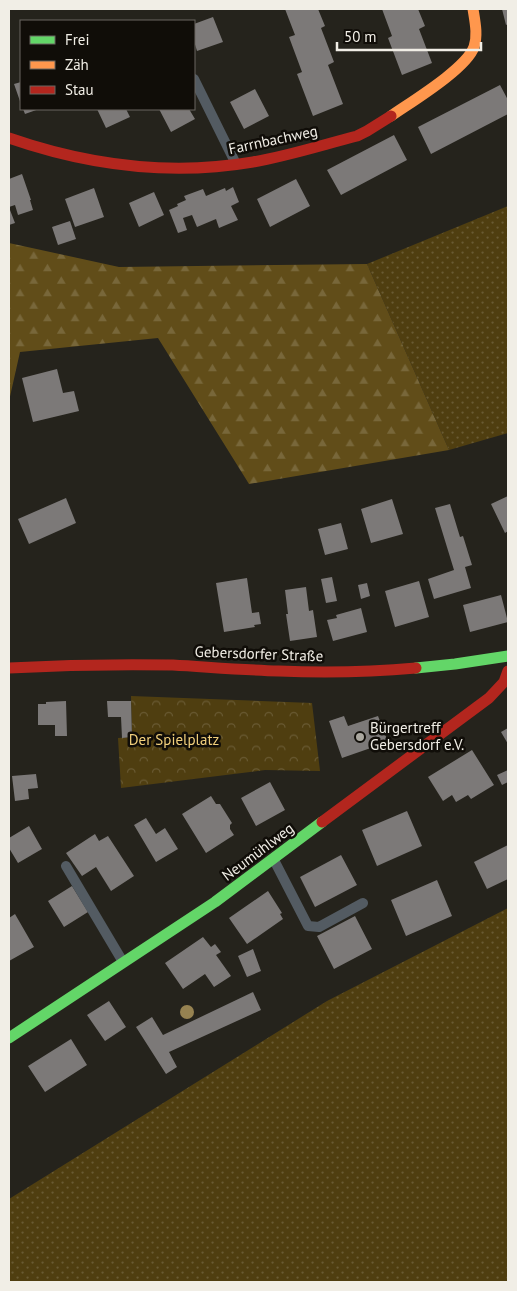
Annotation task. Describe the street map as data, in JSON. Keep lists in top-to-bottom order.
{
  "streets": {
    "street": ["Farrnbachweg", "Gebersdorfer Straße", "Neumühlweg"]
  },
  "parks": ["Der Spielplatz"],
  "places": ["Bürgertreff Gebersdorf e.V."],
  "legend": ["Frei", "Zäh", "Stau"],
  "scale_bar": "50 m"
}
